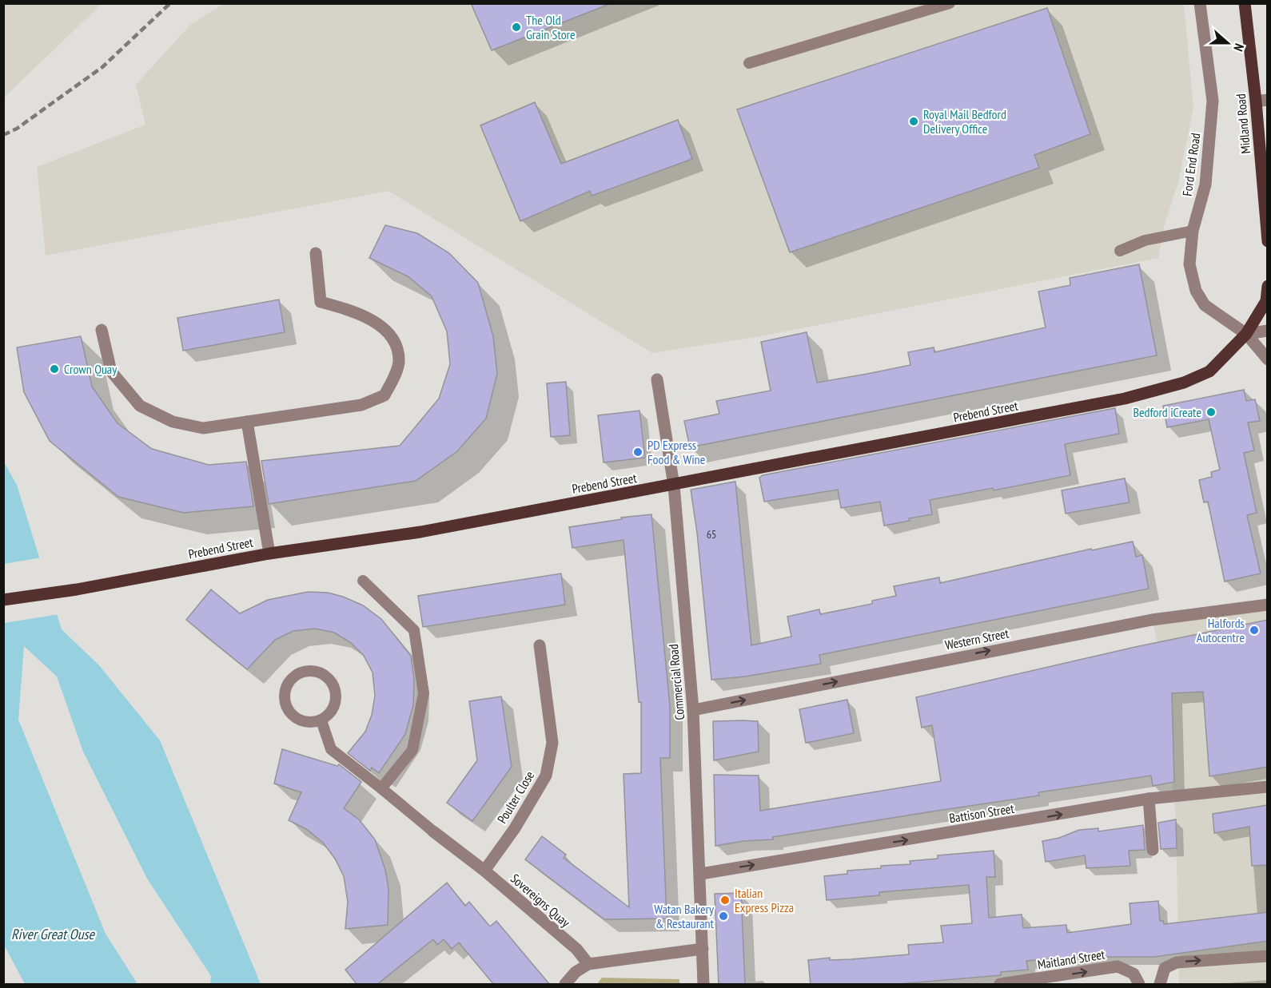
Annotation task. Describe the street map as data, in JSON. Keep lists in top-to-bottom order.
{
  "streets": {
    "main road": ["Midland Road", "Prebend Street"],
    "street": [
      "Ford End Road",
      "Western Street",
      "Commercial Road",
      "Poulter Close",
      "Battison Street",
      "Sovereigns Quay",
      "Maitland Street"
    ]
  },
  "crossings": [
    ["Ford End Road", "Prebend Street"],
    ["Prebend Street", "Commercial Road"],
    ["Western Street", "Commercial Road"],
    ["Commercial Road", "Battison Street"],
    ["Poulter Close", "Sovereigns Quay"]
  ],
  "one_way": ["Western Street", "Battison Street", "Maitland Street"],
  "water": ["River Great Ouse"],
  "places": [
    "The Old Grain Store",
    "Royal Mail Bedford Delivery Office",
    "Crown Quay",
    "Bedford iCreate",
    "PD Express Food & Wine",
    "Halfords Autocentre",
    "Italian Express Pizza",
    "Watan Bakery & Restaurant"
  ],
  "house_numbers": ["65"],
  "north": "right"
}
